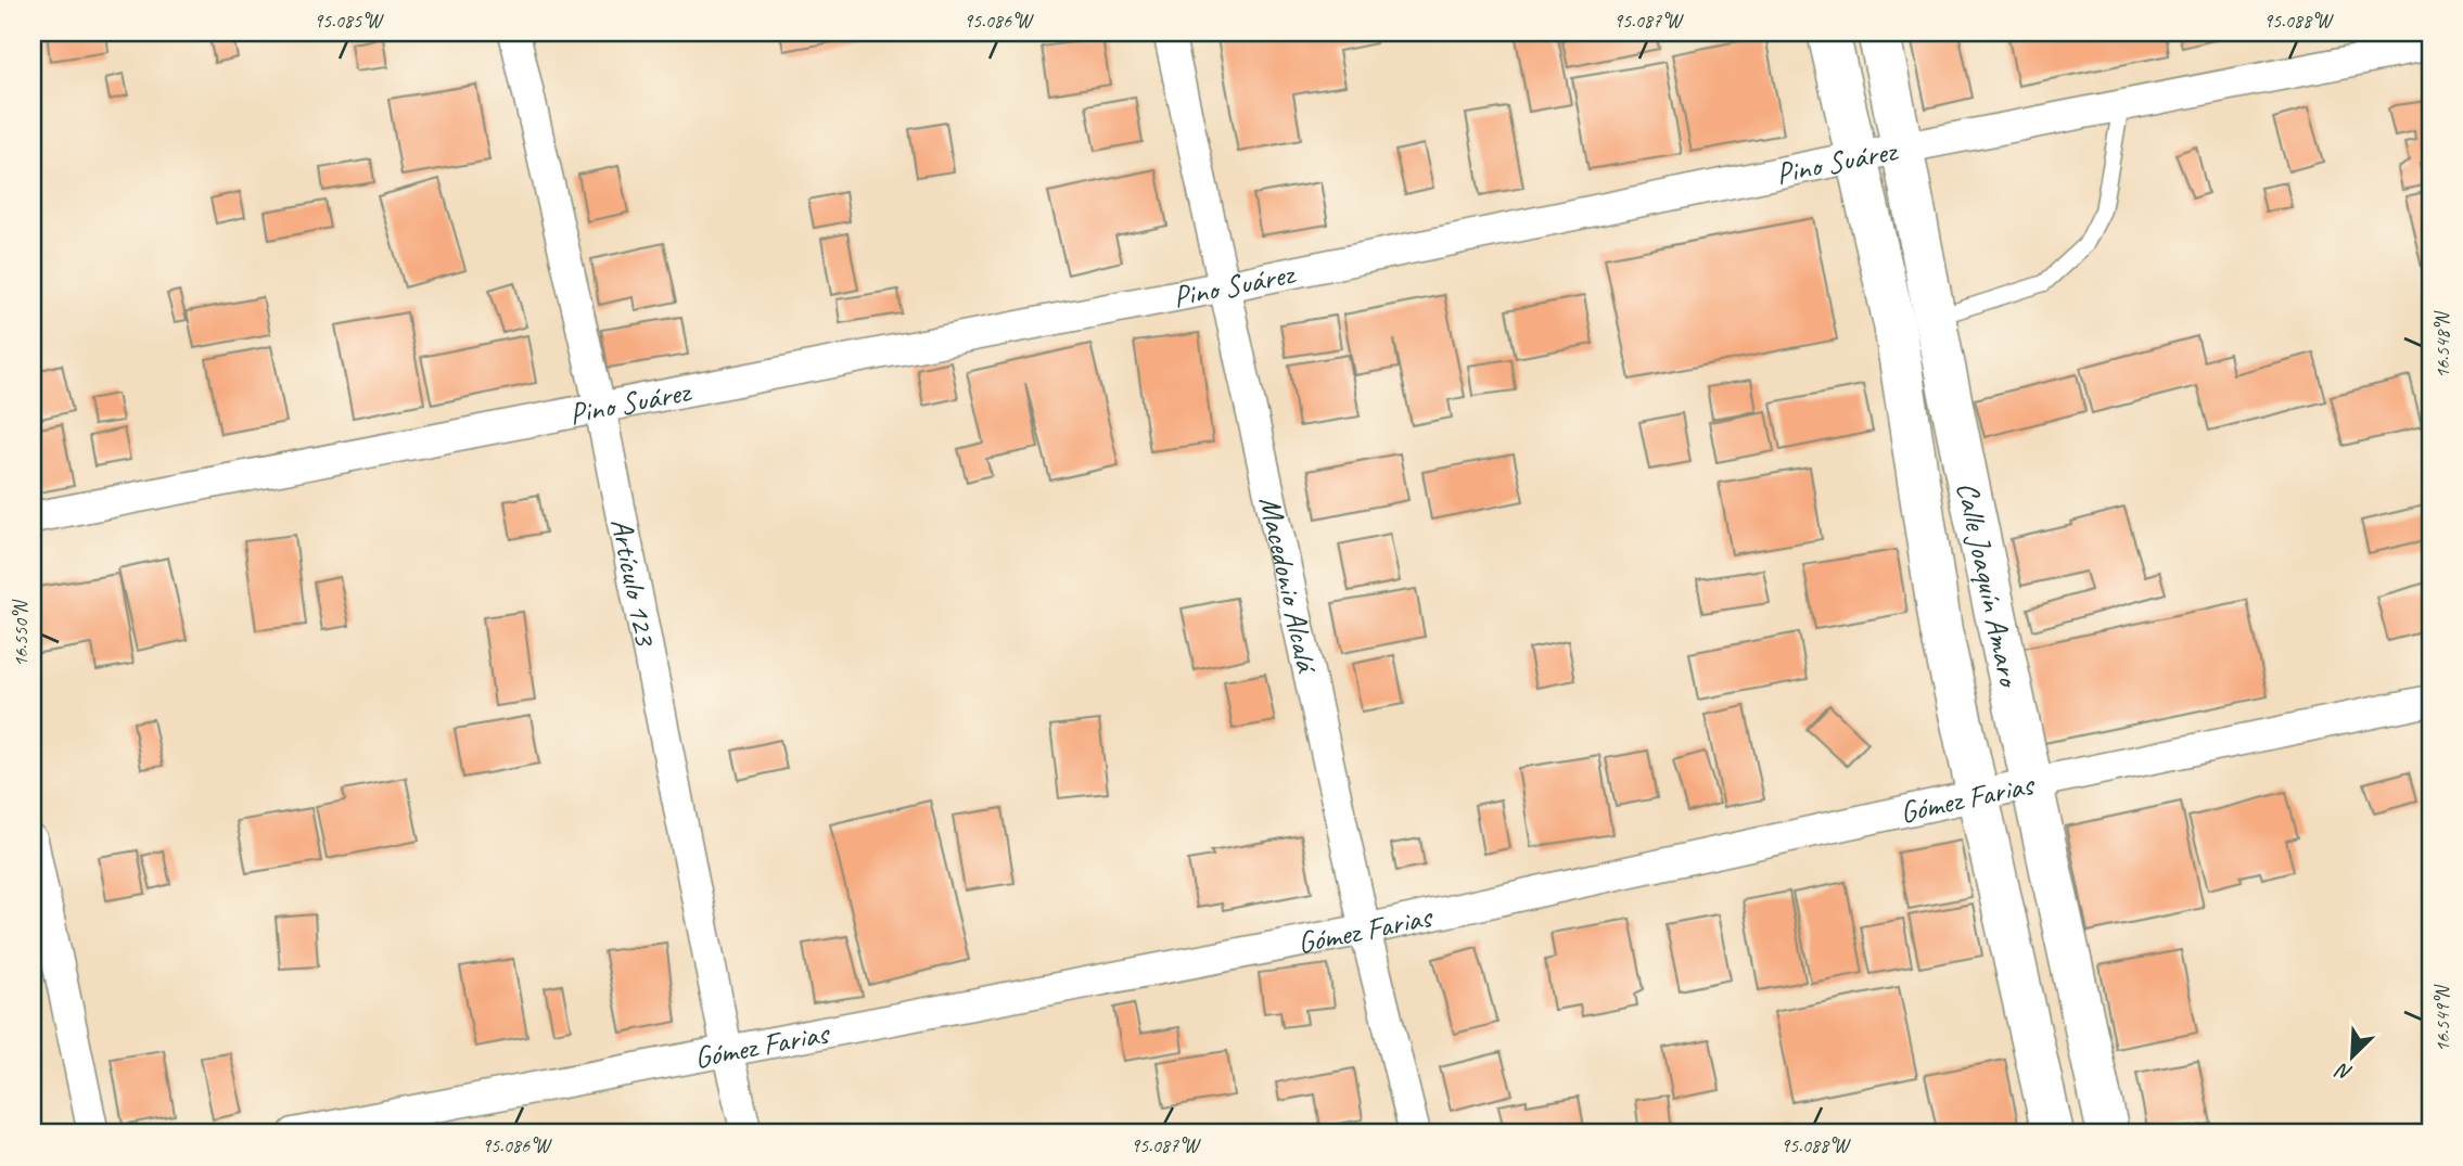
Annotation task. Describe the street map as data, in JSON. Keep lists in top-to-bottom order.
{
  "streets": {
    "main road": ["Calle Joaquín Amaro"],
    "street": [
      "Pino Suárez",
      "Artículo 123",
      "Macedonio Alcalá",
      "Gómez Farias"
    ]
  },
  "crossings": [
    ["Pino Suárez", "Artículo 123"],
    ["Pino Suárez", "Macedonio Alcalá"],
    ["Pino Suárez", "Calle Joaquín Amaro"],
    ["Artículo 123", "Gómez Farias"],
    ["Macedonio Alcalá", "Gómez Farias"],
    ["Calle Joaquín Amaro", "Gómez Farias"]
  ],
  "north": "bottom left",
  "coordinates": [
    "95.085°W",
    "95.086°W",
    "95.087°W",
    "95.088°W",
    "16.548°N",
    "16.550°N",
    "16.549°N"
  ]
}
